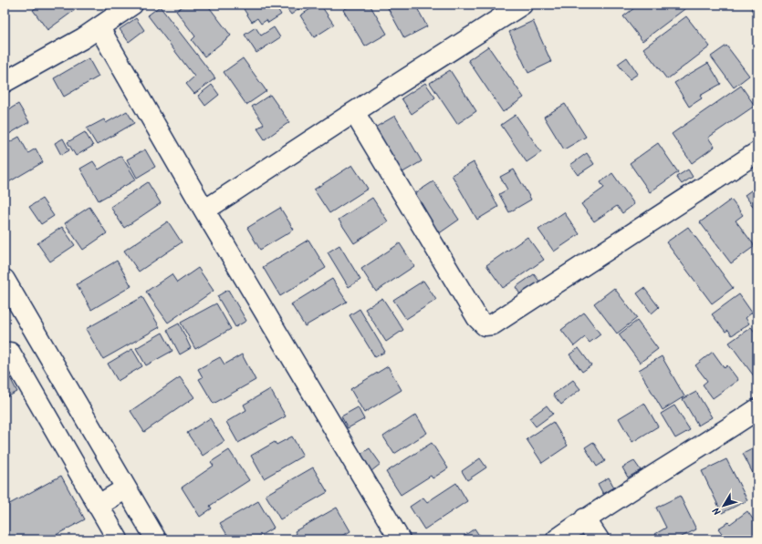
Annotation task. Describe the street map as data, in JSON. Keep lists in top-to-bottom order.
{
  "north": "bottom left"
}
